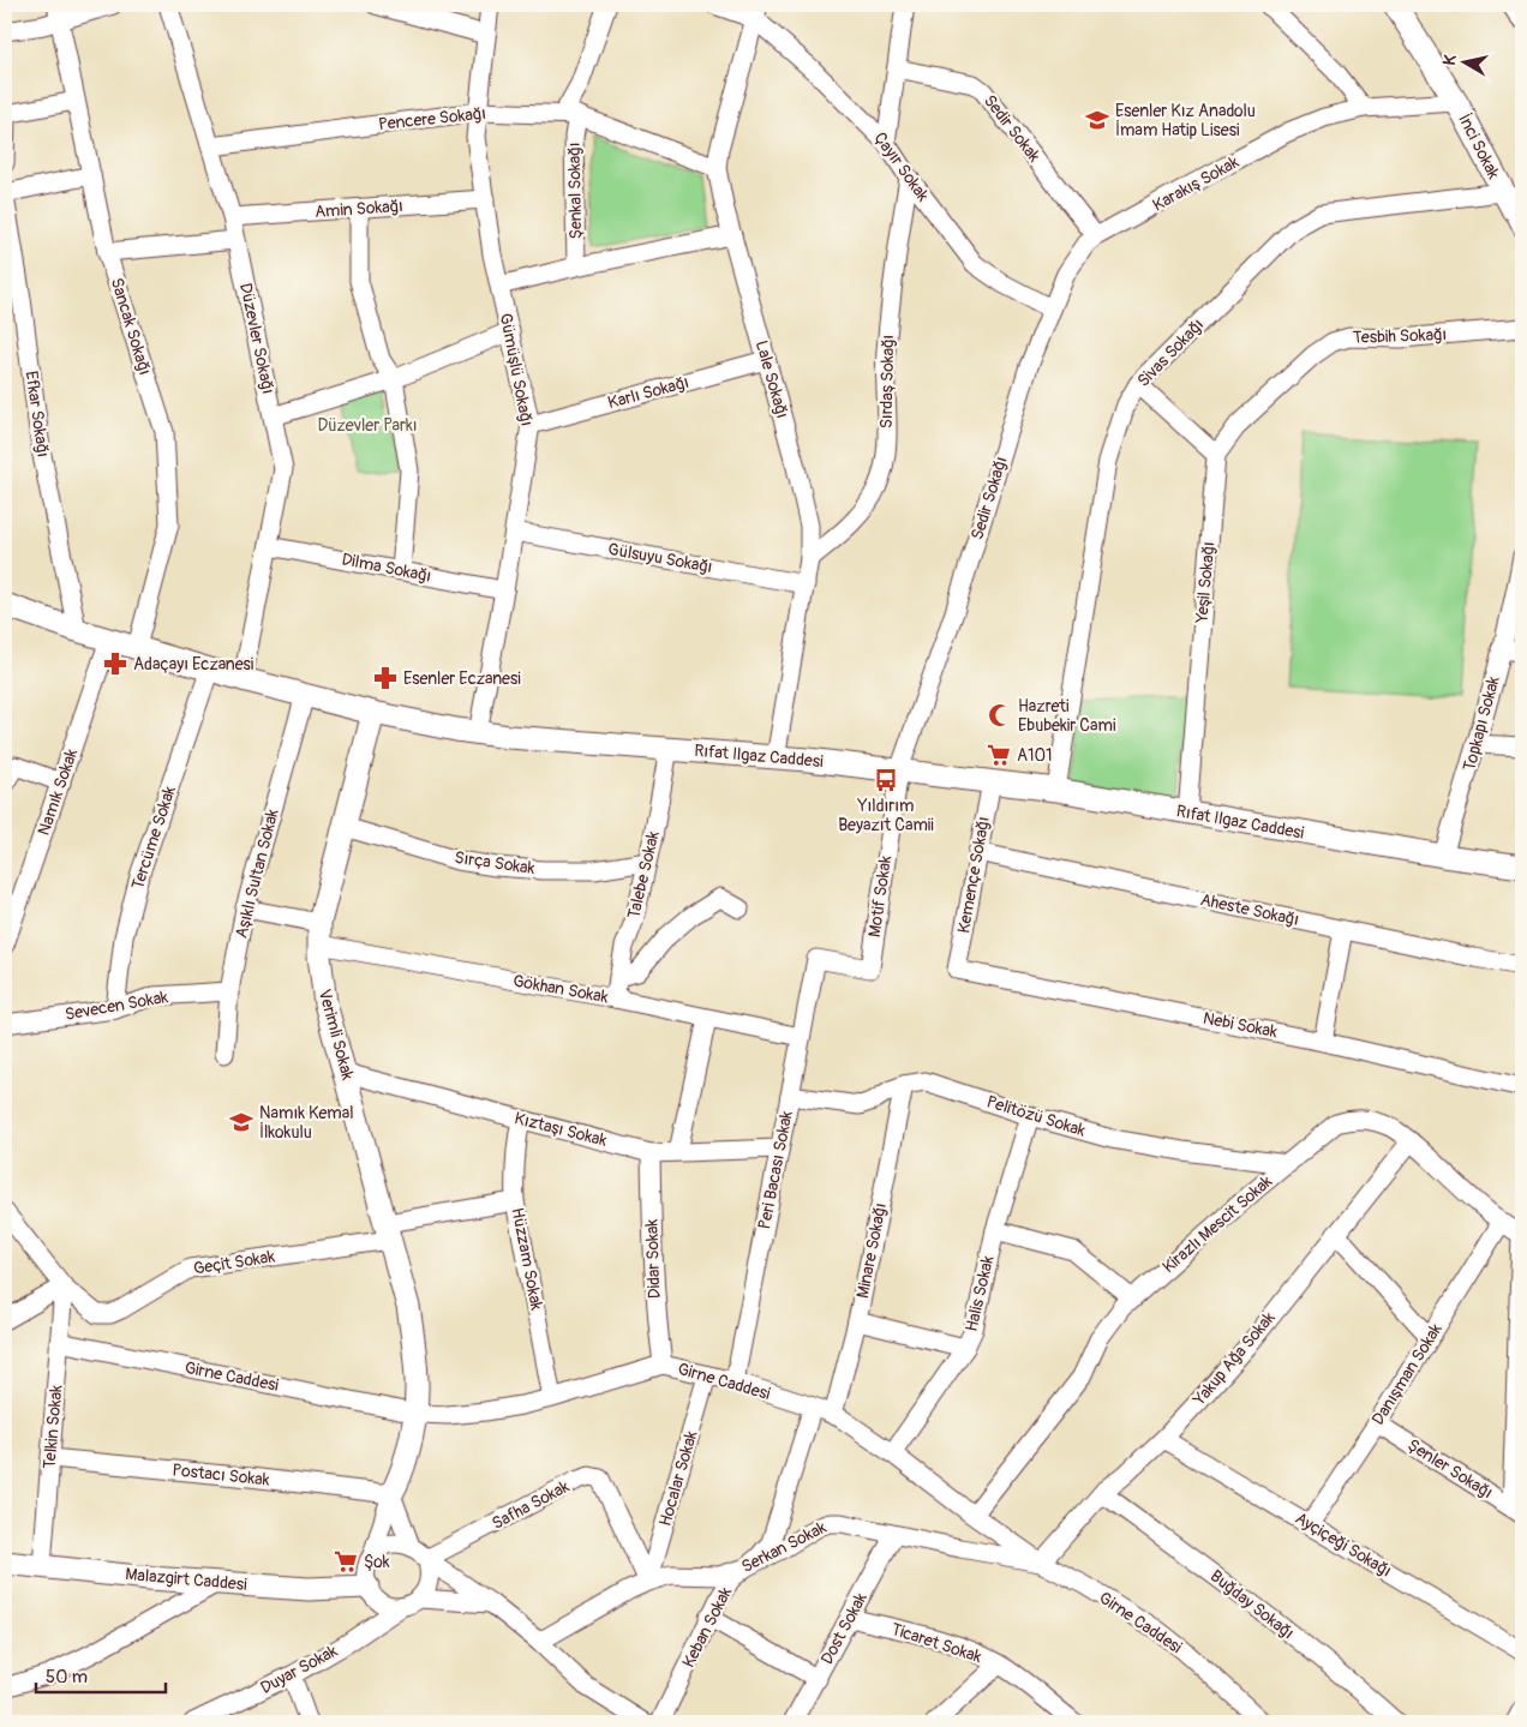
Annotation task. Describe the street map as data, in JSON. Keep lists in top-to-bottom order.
{
  "streets": {
    "street": [
      "Pencere Sokağı",
      "Sedir Sokak",
      "İnci Sokak",
      "Çayır Sokak",
      "Karakış Sokak",
      "Şenkal Sokağı",
      "Amin Sokağı",
      "Sancak Sokağı",
      "Tesbih Sokağı",
      "Düzevler Sokağı",
      "Sivas Sokağı",
      "Gümüşlü Sokağı",
      "Lale Sokağı",
      "Sırdaş Sokağı",
      "Karlı Sokağı",
      "Efkar Sokağı",
      "Sedir Sokağı",
      "Gülsuyu Sokağı",
      "Dilma Sokağı",
      "Yeşil Sokağı",
      "Topkapı Sokak",
      "Rıfat Ilgaz Caddesi",
      "Namık Sokak",
      "Tercüme Sokak",
      "Sırça Sokak",
      "Aşıklı Sultan Sokak",
      "Talebe Sokak",
      "Kemençe Sokağı",
      "Motif Sokak",
      "Aheste Sokağı",
      "Gökhan Sokak",
      "Sevecen Sokak",
      "Nebi Sokak",
      "Verimli Sokak",
      "Pelitözü Sokak",
      "Kıztaşı Sokak",
      "Peri Bacası Sokak",
      "Kirazlı Mescit Sokak",
      "Minare Sokağı",
      "Hüzzam Sokak",
      "Didar Sokak",
      "Geçit Sokak",
      "Halis Sokak",
      "Yakup Ağa Sokak",
      "Danışman Sokak",
      "Girne Caddesi",
      "Telkin Sokak",
      "Şenler Sokağı",
      "Postacı Sokak",
      "Hocalar Sokak",
      "Safha Sokak",
      "Ayçiçeği Sokağı",
      "Serkan Sokak",
      "Malazgirt Caddesi",
      "Buğday Sokağı",
      "Keban Sokak",
      "Dost Sokak",
      "Ticaret Sokak",
      "Duyar Sokak"
    ]
  },
  "crossings": [
    ["Pencere Sokağı", "Şenkal Sokağı"],
    ["Pencere Sokağı", "Düzevler Sokağı"],
    ["Pencere Sokağı", "Gümüşlü Sokağı"],
    ["Pencere Sokağı", "Lale Sokağı"],
    ["Sedir Sokak", "Karakış Sokak"],
    ["Sedir Sokak", "Sedir Sokağı"],
    ["İnci Sokak", "Karakış Sokak"],
    ["İnci Sokak", "Sivas Sokağı"],
    ["Çayır Sokak", "Lale Sokağı"],
    ["Çayır Sokak", "Sırdaş Sokağı"],
    ["Çayır Sokak", "Sedir Sokağı"],
    ["Karakış Sokak", "Sedir Sokağı"],
    ["Amin Sokağı", "Düzevler Sokağı"],
    ["Amin Sokağı", "Gümüşlü Sokağı"],
    ["Sancak Sokağı", "Rıfat Ilgaz Caddesi"],
    ["Tesbih Sokağı", "Yeşil Sokağı"],
    ["Düzevler Sokağı", "Dilma Sokağı"],
    ["Düzevler Sokağı", "Rıfat Ilgaz Caddesi"],
    ["Sivas Sokağı", "Rıfat Ilgaz Caddesi"],
    ["Gümüşlü Sokağı", "Karlı Sokağı"],
    ["Gümüşlü Sokağı", "Gülsuyu Sokağı"],
    ["Gümüşlü Sokağı", "Dilma Sokağı"],
    ["Gümüşlü Sokağı", "Rıfat Ilgaz Caddesi"],
    ["Lale Sokağı", "Sırdaş Sokağı"],
    ["Lale Sokağı", "Karlı Sokağı"],
    ["Lale Sokağı", "Gülsuyu Sokağı"],
    ["Lale Sokağı", "Rıfat Ilgaz Caddesi"],
    ["Efkar Sokağı", "Rıfat Ilgaz Caddesi"],
    ["Sedir Sokağı", "Rıfat Ilgaz Caddesi"],
    ["Sedir Sokağı", "Motif Sokak"],
    ["Yeşil Sokağı", "Rıfat Ilgaz Caddesi"],
    ["Topkapı Sokak", "Rıfat Ilgaz Caddesi"],
    ["Rıfat Ilgaz Caddesi", "Namık Sokak"],
    ["Rıfat Ilgaz Caddesi", "Tercüme Sokak"],
    ["Rıfat Ilgaz Caddesi", "Aşıklı Sultan Sokak"],
    ["Rıfat Ilgaz Caddesi", "Talebe Sokak"],
    ["Rıfat Ilgaz Caddesi", "Kemençe Sokağı"],
    ["Rıfat Ilgaz Caddesi", "Motif Sokak"],
    ["Rıfat Ilgaz Caddesi", "Verimli Sokak"],
    ["Tercüme Sokak", "Sevecen Sokak"],
    ["Sırça Sokak", "Talebe Sokak"],
    ["Sırça Sokak", "Verimli Sokak"],
    ["Aşıklı Sultan Sokak", "Gökhan Sokak"],
    ["Aşıklı Sultan Sokak", "Sevecen Sokak"],
    ["Talebe Sokak", "Gökhan Sokak"],
    ["Kemençe Sokağı", "Aheste Sokağı"],
    ["Kemençe Sokağı", "Nebi Sokak"],
    ["Motif Sokak", "Peri Bacası Sokak"],
    ["Gökhan Sokak", "Verimli Sokak"],
    ["Gökhan Sokak", "Peri Bacası Sokak"],
    ["Verimli Sokak", "Kıztaşı Sokak"],
    ["Verimli Sokak", "Geçit Sokak"],
    ["Verimli Sokak", "Girne Caddesi"],
    ["Verimli Sokak", "Postacı Sokak"],
    ["Pelitözü Sokak", "Peri Bacası Sokak"],
    ["Pelitözü Sokak", "Kirazlı Mescit Sokak"],
    ["Pelitözü Sokak", "Minare Sokağı"],
    ["Pelitözü Sokak", "Halis Sokak"],
    ["Kıztaşı Sokak", "Peri Bacası Sokak"],
    ["Kıztaşı Sokak", "Hüzzam Sokak"],
    ["Kıztaşı Sokak", "Didar Sokak"],
    ["Peri Bacası Sokak", "Girne Caddesi"],
    ["Kirazlı Mescit Sokak", "Yakup Ağa Sokak"],
    ["Kirazlı Mescit Sokak", "Danışman Sokak"],
    ["Kirazlı Mescit Sokak", "Girne Caddesi"],
    ["Minare Sokağı", "Girne Caddesi"],
    ["Hüzzam Sokak", "Geçit Sokak"],
    ["Hüzzam Sokak", "Girne Caddesi"],
    ["Didar Sokak", "Girne Caddesi"],
    ["Geçit Sokak", "Telkin Sokak"],
    ["Halis Sokak", "Girne Caddesi"],
    ["Yakup Ağa Sokak", "Girne Caddesi"],
    ["Yakup Ağa Sokak", "Ayçiçeği Sokağı"],
    ["Yakup Ağa Sokak", "Serkan Sokak"],
    ["Yakup Ağa Sokak", "Buğday Sokağı"],
    ["Danışman Sokak", "Şenler Sokağı"],
    ["Danışman Sokak", "Ayçiçeği Sokağı"],
    ["Girne Caddesi", "Telkin Sokak"],
    ["Girne Caddesi", "Hocalar Sokak"],
    ["Girne Caddesi", "Serkan Sokak"],
    ["Girne Caddesi", "Keban Sokak"],
    ["Telkin Sokak", "Postacı Sokak"],
    ["Telkin Sokak", "Malazgirt Caddesi"],
    ["Hocalar Sokak", "Safha Sokak"],
    ["Hocalar Sokak", "Serkan Sokak"],
    ["Safha Sokak", "Serkan Sokak"],
    ["Safha Sokak", "Malazgirt Caddesi"],
    ["Safha Sokak", "Duyar Sokak"],
    ["Serkan Sokak", "Keban Sokak"],
    ["Serkan Sokak", "Dost Sokak"],
    ["Malazgirt Caddesi", "Duyar Sokak"],
    ["Dost Sokak", "Ticaret Sokak"]
  ],
  "parks": ["Düzevler Parkı"],
  "places": {
    "school or university": ["Esenler Kız Anadolu İmam Hatip Lisesi", "Namık Kemal İlkokulu"],
    "pharmacy": ["Adaçayı Eczanesi", "Esenler Eczanesi"],
    "mosque": ["Hazreti Ebubekir Cami"],
    "supermarket": ["A101", "Şok"],
    "bus stop": ["Yıldırım Beyazıt Camii"]
  },
  "scale_bar": "50 m",
  "north": "left"
}
